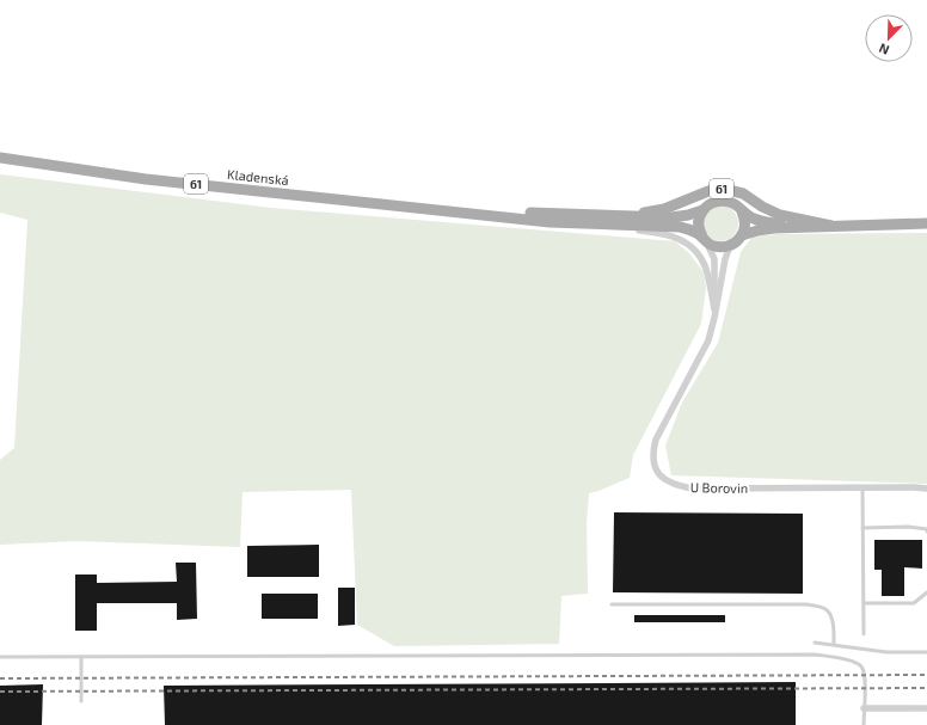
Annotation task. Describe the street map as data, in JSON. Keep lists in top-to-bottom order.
{
  "streets": {
    "main road": ["Kladenská", "61"],
    "street": ["U Borovin"]
  },
  "crossings": [
    ["Kladenská", "61"]
  ],
  "north": "bottom left"
}
